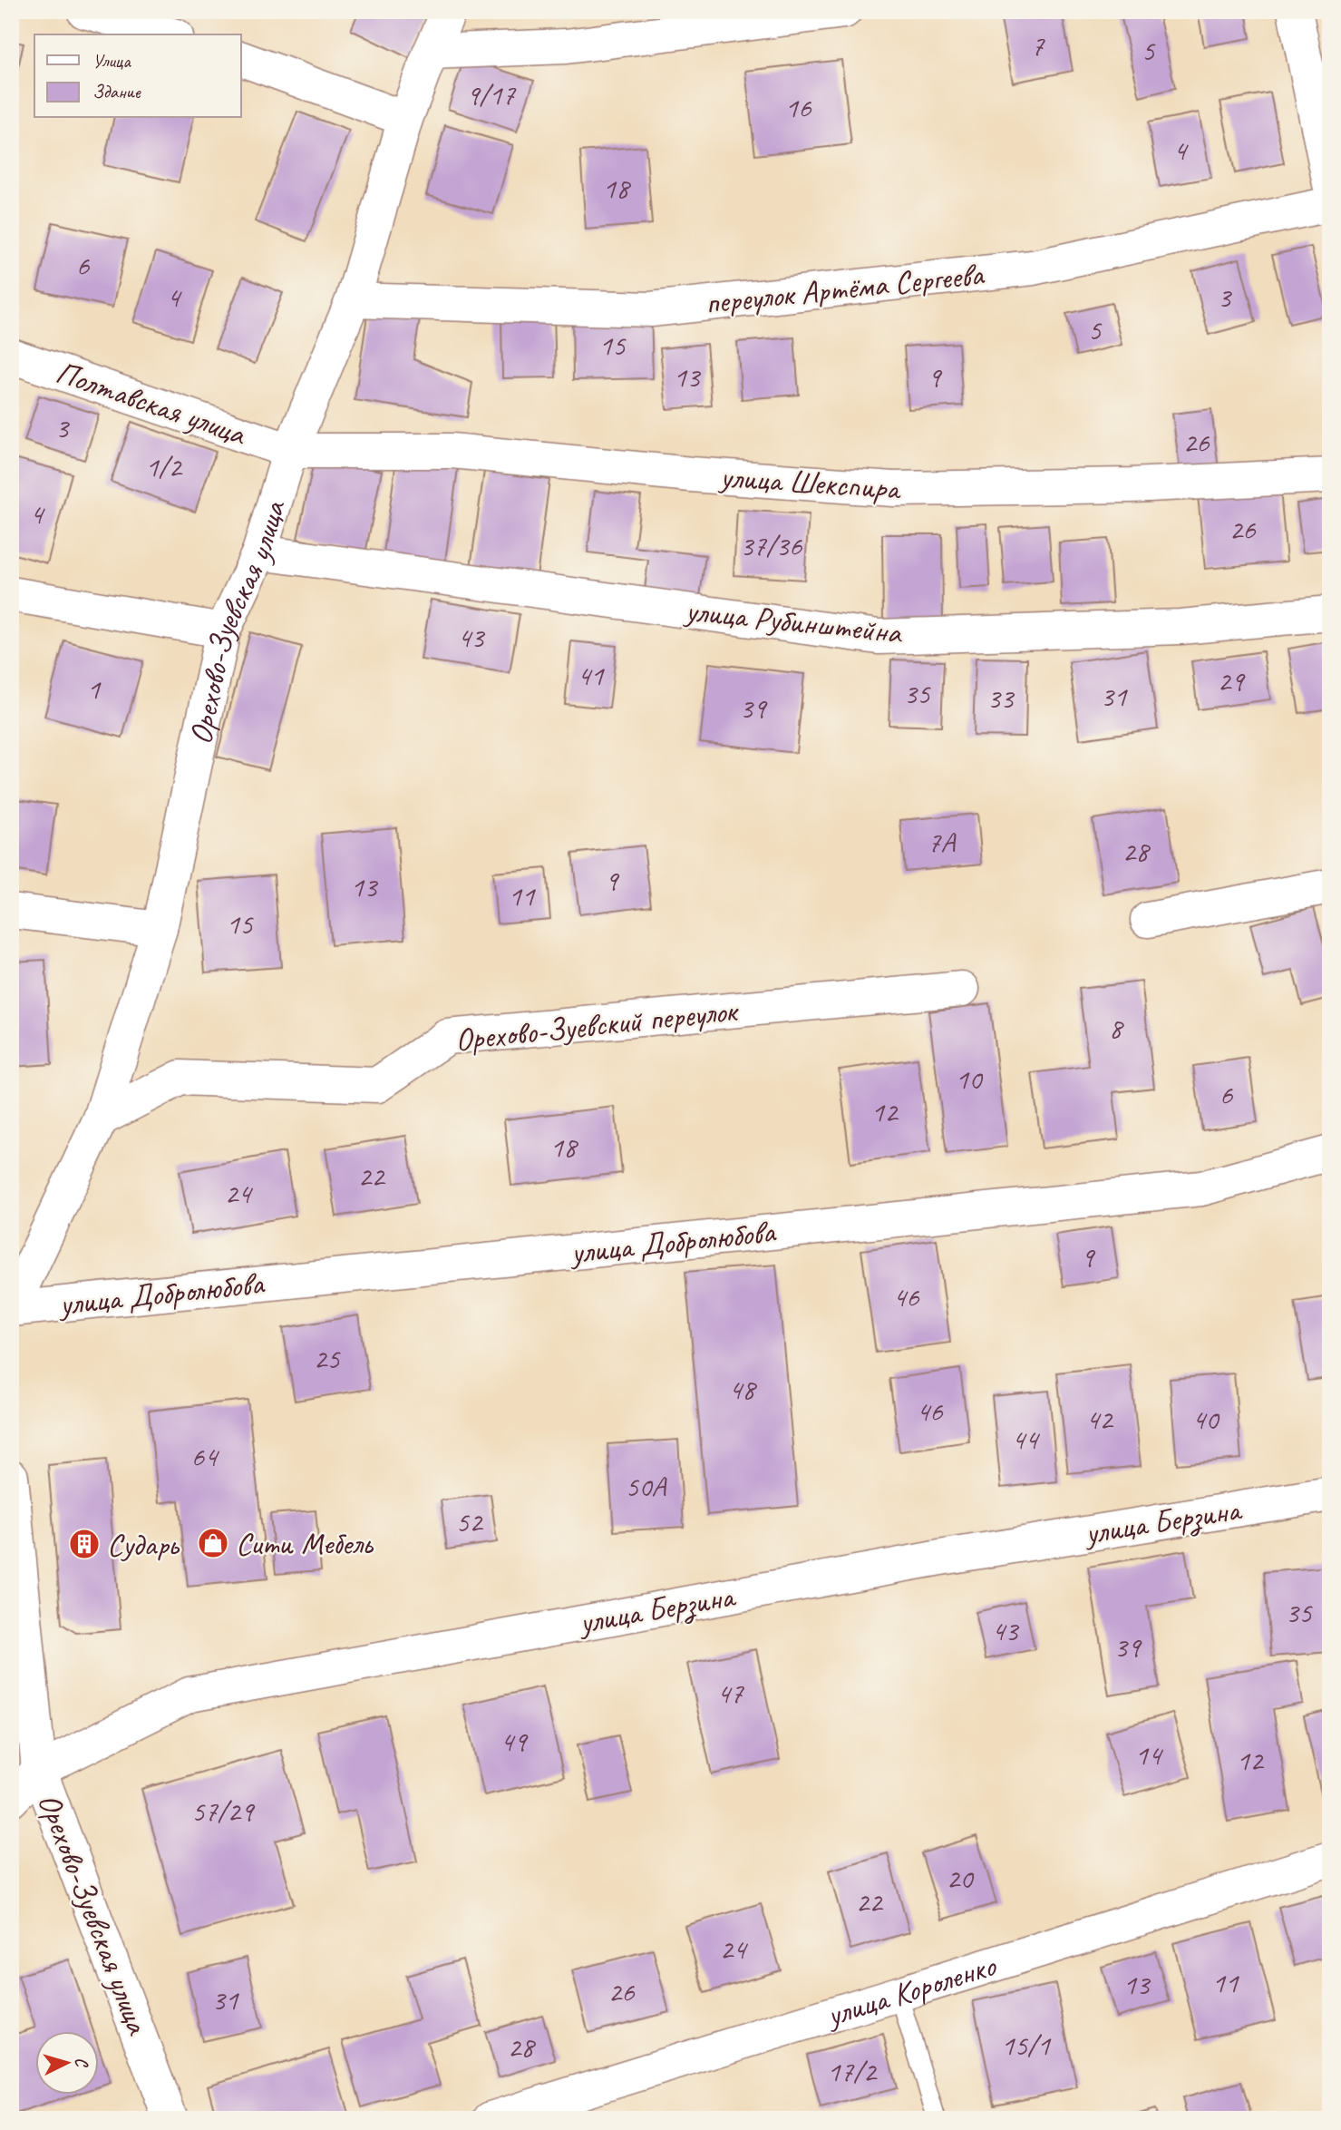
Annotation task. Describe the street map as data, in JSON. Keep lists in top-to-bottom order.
{
  "streets": {
    "street": [
      "переулок Артёма Сергеева",
      "Полтавская улица",
      "улица Шекспира",
      "улица Рубинштейна",
      "Орехово-Зуевская улица",
      "Орехово-Зуевский переулок",
      "улица Добролюбова",
      "улица Берзина",
      "улица Короленко"
    ]
  },
  "crossings": [
    ["переулок Артёма Сергеева", "Орехово-Зуевская улица"],
    ["Полтавская улица", "улица Шекспира"],
    ["Полтавская улица", "Орехово-Зуевская улица"],
    ["улица Шекспира", "Орехово-Зуевская улица"],
    ["улица Рубинштейна", "Орехово-Зуевская улица"],
    ["Орехово-Зуевская улица", "Орехово-Зуевский переулок"],
    ["Орехово-Зуевская улица", "улица Добролюбова"],
    ["Орехово-Зуевская улица", "улица Берзина"]
  ],
  "places": {
    "shop": ["Сити Мебель"],
    "building": ["Сударь"]
  },
  "house_numbers": [
    "7",
    "5",
    "9/17",
    "16",
    "4",
    "18",
    "6",
    "4",
    "3",
    "5",
    "15",
    "13",
    "9",
    "3",
    "26",
    "1/2",
    "4",
    "26",
    "37/36",
    "43",
    "41",
    "29",
    "1",
    "35",
    "31",
    "33",
    "39",
    "7А",
    "28",
    "9",
    "13",
    "11",
    "15",
    "8",
    "10",
    "6",
    "12",
    "18",
    "22",
    "24",
    "9",
    "46",
    "25",
    "48",
    "46",
    "42",
    "40",
    "44",
    "64",
    "50А",
    "52",
    "35",
    "43",
    "39",
    "47",
    "49",
    "14",
    "12",
    "57/29",
    "20",
    "22",
    "24",
    "11",
    "13",
    "26",
    "31",
    "15/1",
    "28",
    "17/2"
  ],
  "legend": ["Улица", "Здание"],
  "north": "right"
}
